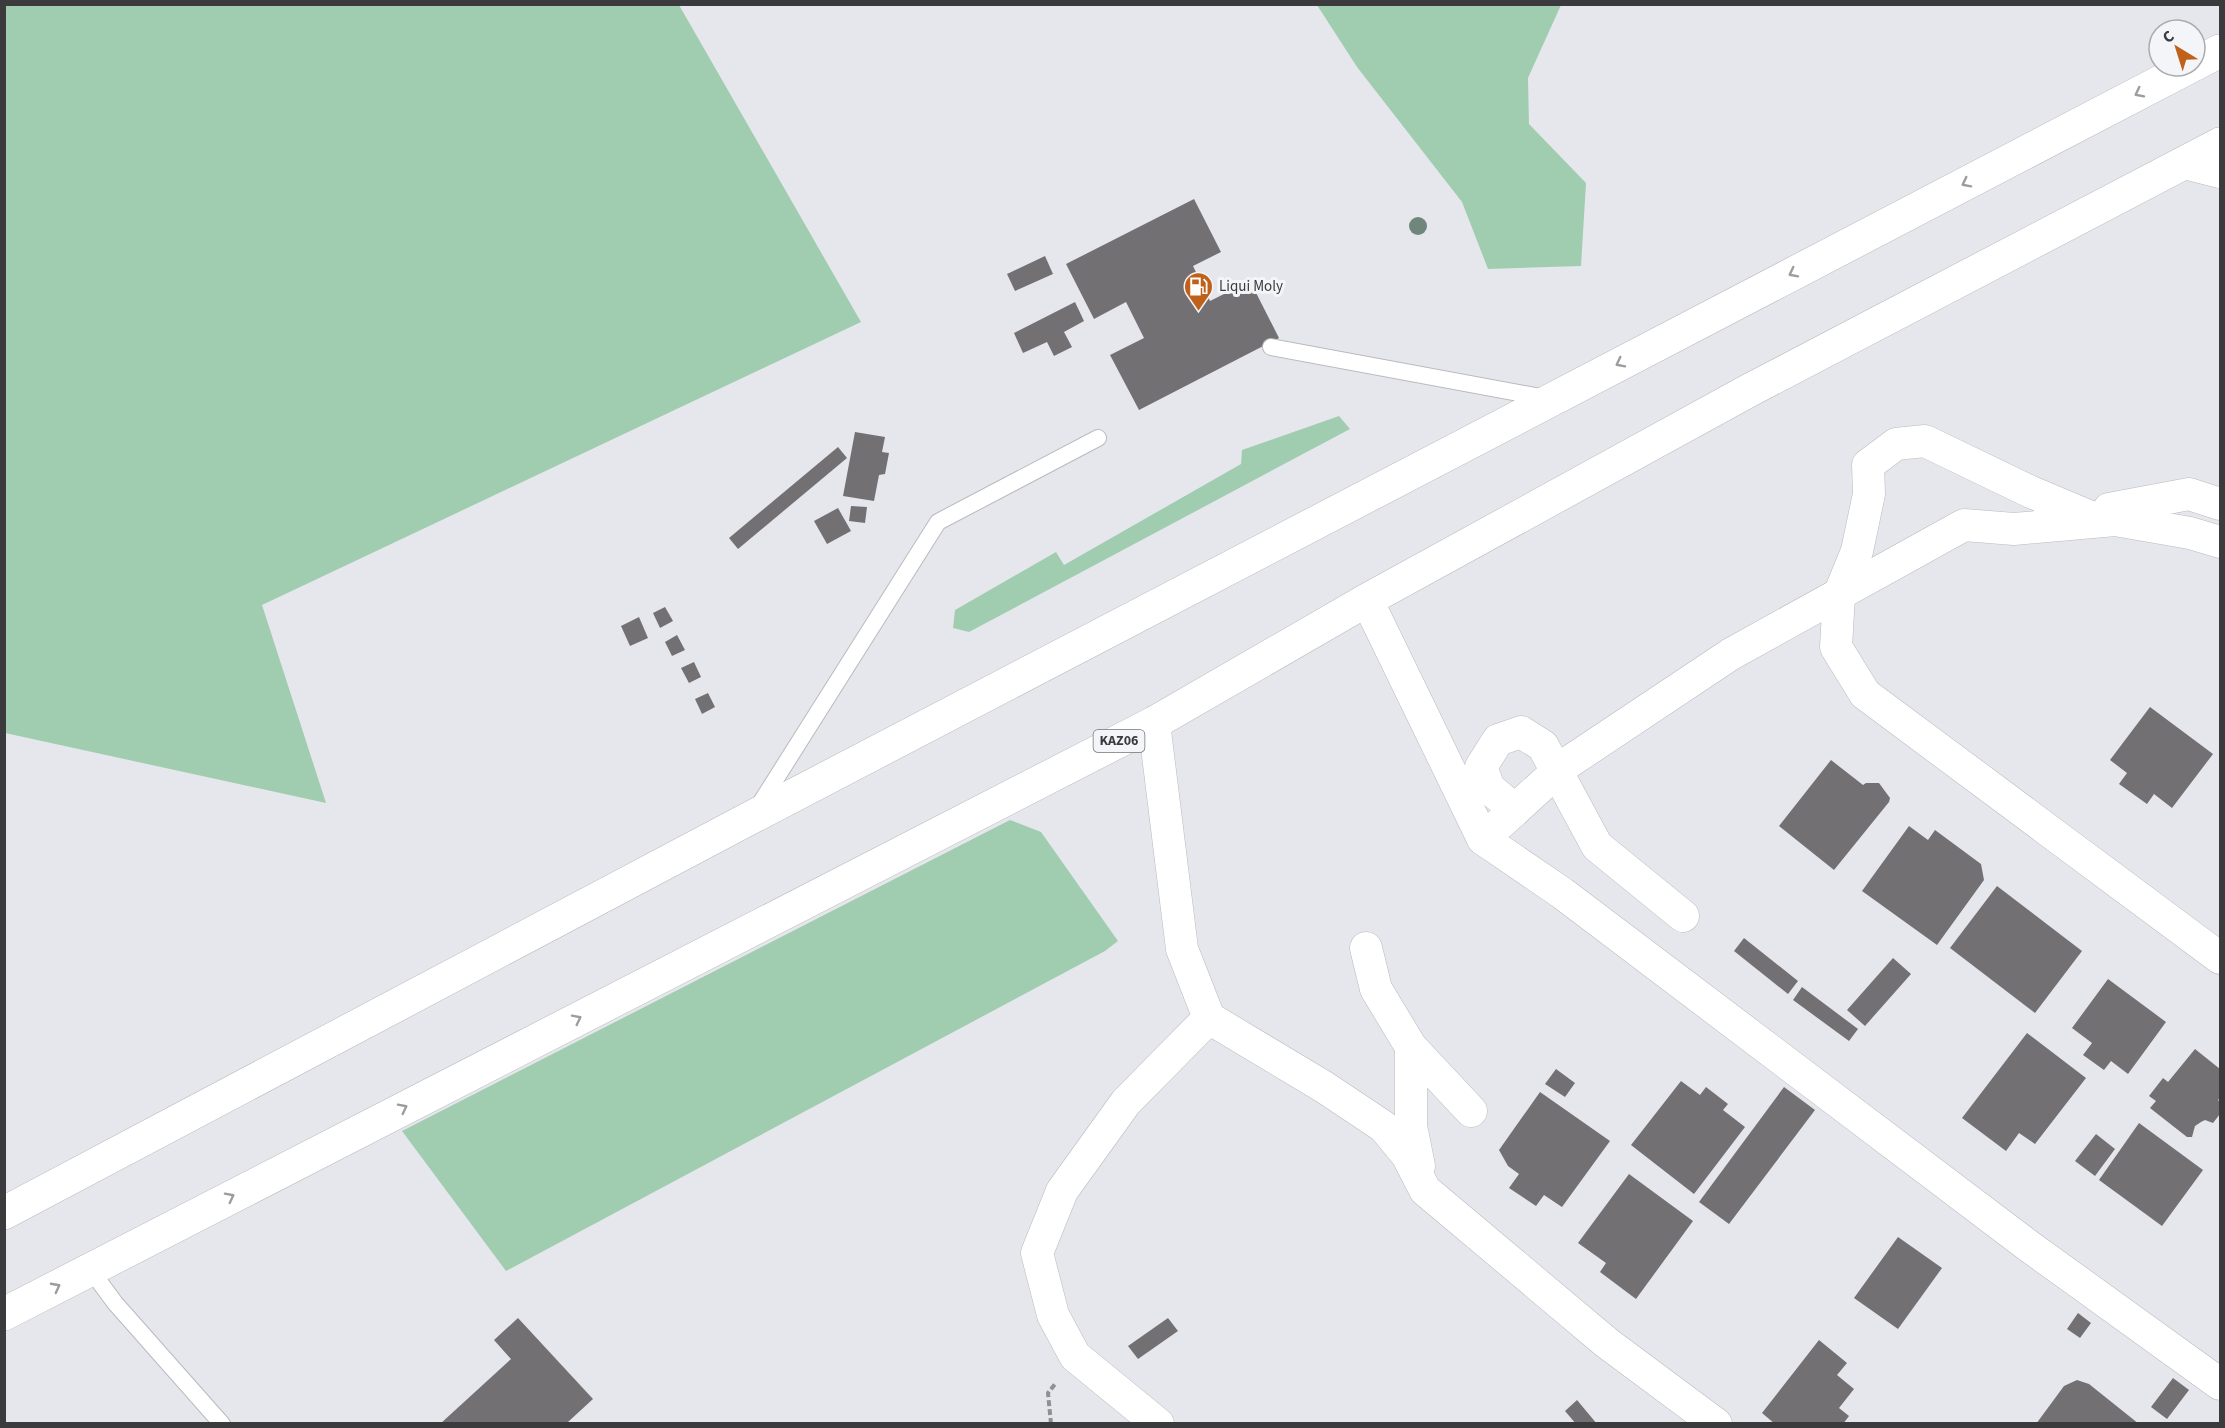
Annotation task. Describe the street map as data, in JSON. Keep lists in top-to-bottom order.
{
  "streets": {
    "highway": ["KАZ06"]
  },
  "places": {
    "fuel station": ["Liqui Moly"]
  },
  "north": "top left"
}
